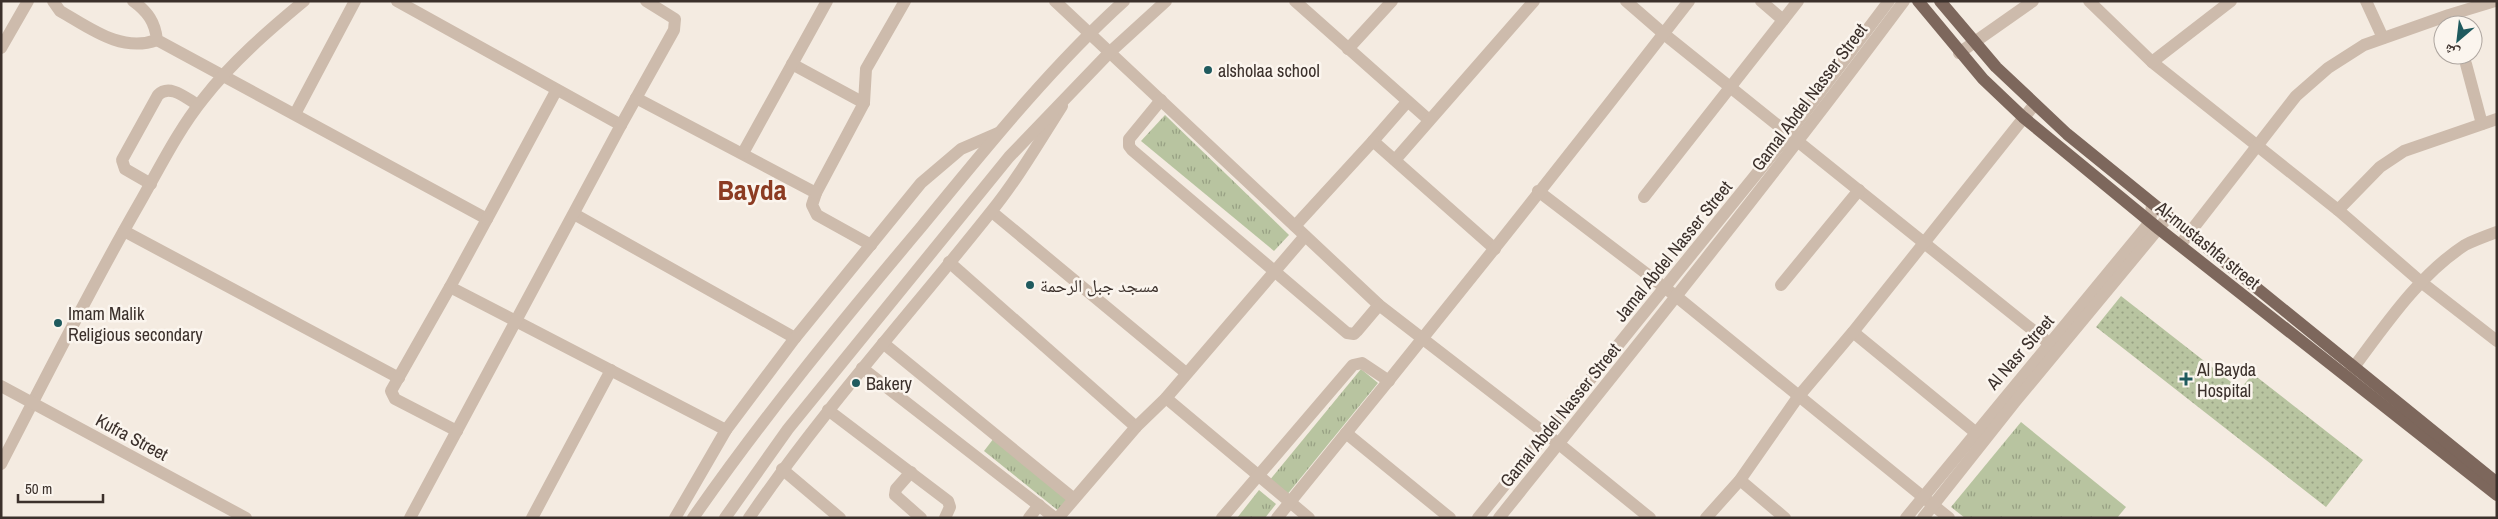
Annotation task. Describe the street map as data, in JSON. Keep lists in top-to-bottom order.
{
  "streets": {
    "main road": ["Al-mustashfa street"],
    "street": [
      "Gamal Abdel Nasser Street",
      "Jamal Abdel Nasser Street",
      "Al Nasr Street",
      "Kufra Street"
    ]
  },
  "crossings": [
    ["Gamal Abdel Nasser Street", "Jamal Abdel Nasser Street"],
    ["Al-mustashfa street", "Al Nasr Street"]
  ],
  "districts": ["Bayda"],
  "places": {
    "other": [
      "alsholaa school",
      "مسجد جبل الرحمة",
      "Imam Malik Religious secondary",
      "Bakery"
    ],
    "health": ["Al Bayda Hospital"]
  },
  "scale_bar": "50 m",
  "north": "bottom left"
}
